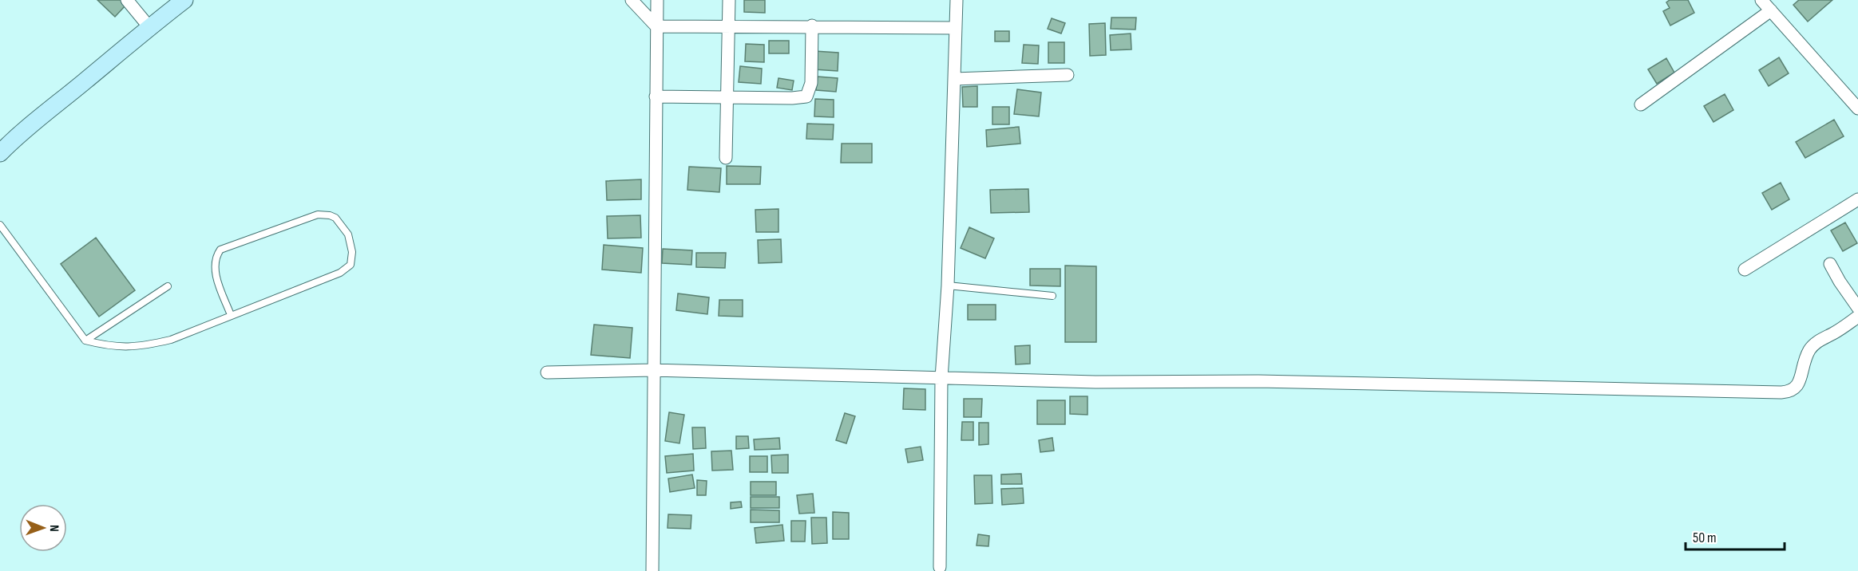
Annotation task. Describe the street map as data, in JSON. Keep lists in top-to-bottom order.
{
  "scale_bar": "50 m",
  "north": "right"
}
